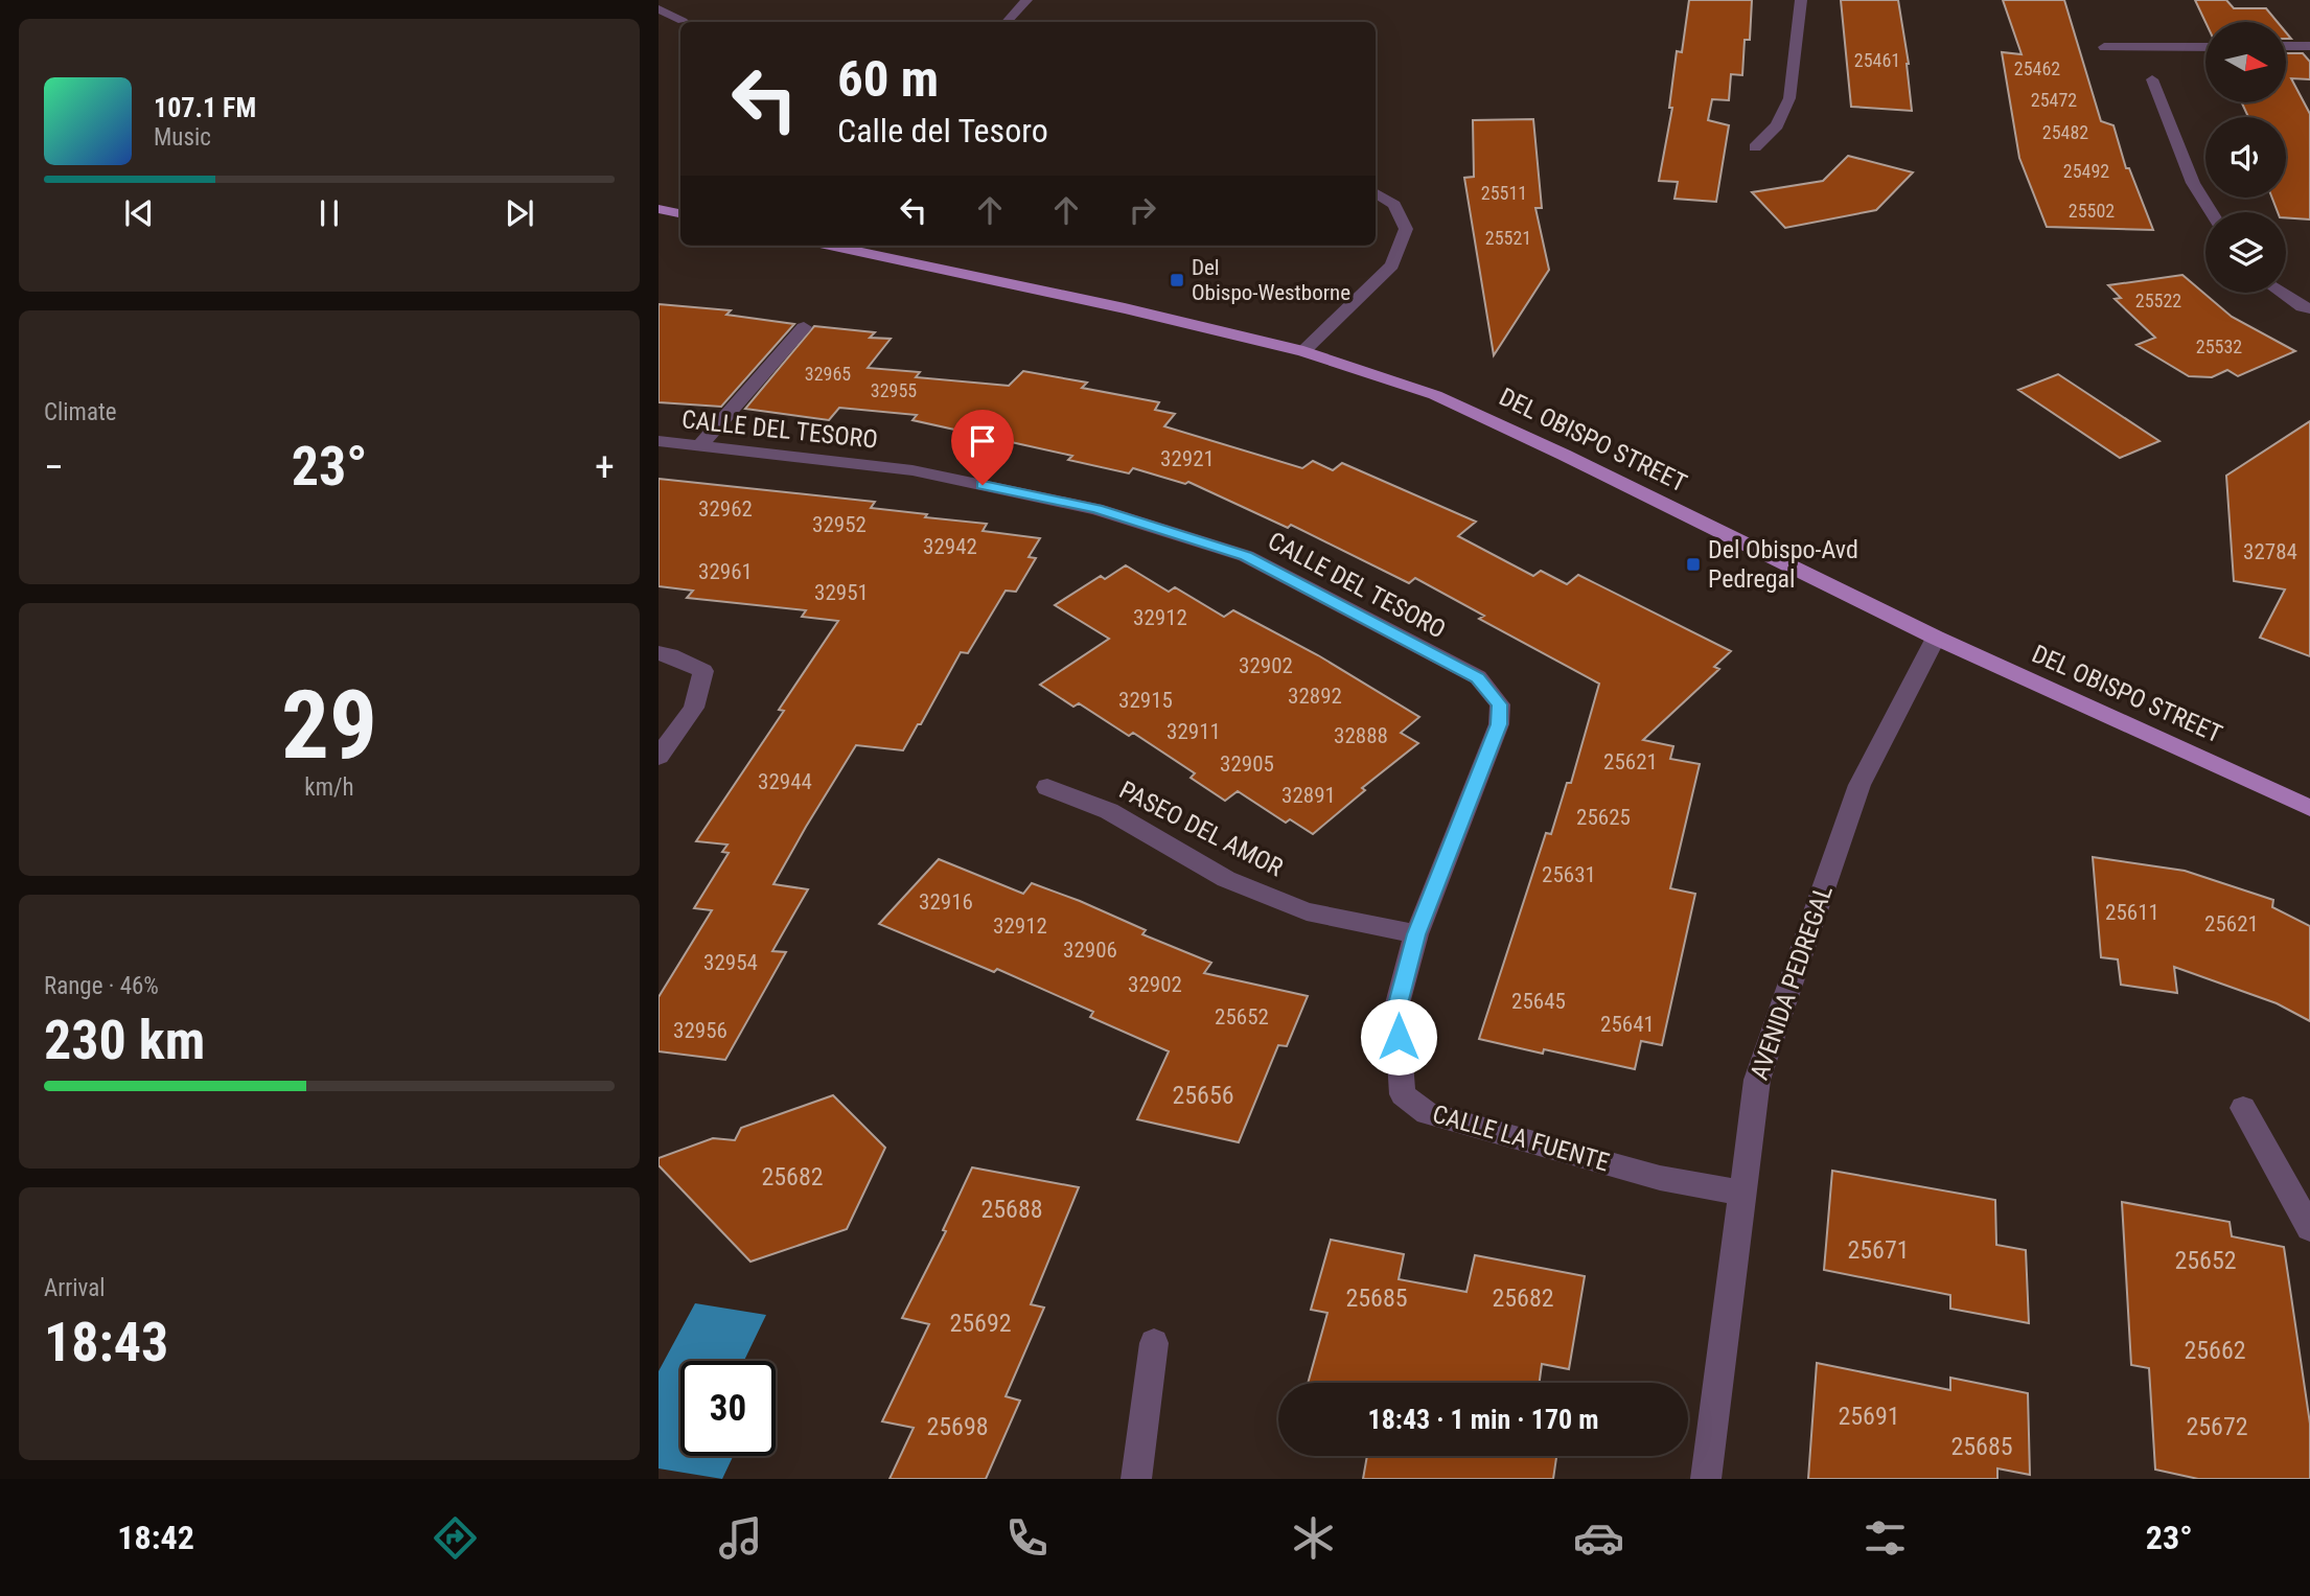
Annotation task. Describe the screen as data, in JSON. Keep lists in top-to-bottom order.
{
  "streets": {
    "main road": ["DEL OBISPO STREET"],
    "street": [
      "CALLE DEL TESORO",
      "PASEO DEL AMOR",
      "AVENIDA PEDREGAL",
      "CALLE LA FUENTE"
    ]
  },
  "crossings": [
    ["CALLE DEL TESORO", "CALLE LA FUENTE"],
    ["DEL OBISPO STREET", "AVENIDA PEDREGAL"],
    ["PASEO DEL AMOR", "CALLE LA FUENTE"],
    ["AVENIDA PEDREGAL", "CALLE LA FUENTE"]
  ],
  "places": {
    "transit": ["Del Obispo-Westborne", "Del Obispo-Avd Pedregal"]
  },
  "house_numbers": [
    "25461",
    "25462",
    "25472",
    "25482",
    "25492",
    "25511",
    "25502",
    "25521",
    "25522",
    "25532",
    "32965",
    "32955",
    "32921",
    "32962",
    "32952",
    "32942",
    "32784",
    "32961",
    "32951",
    "32912",
    "32902",
    "32892",
    "32915",
    "32911",
    "32888",
    "25621",
    "32905",
    "32944",
    "32891",
    "25625",
    "25631",
    "32916",
    "25611",
    "25621",
    "32912",
    "32906",
    "32954",
    "32902",
    "25645",
    "25652",
    "25641",
    "32956",
    "25656",
    "25682",
    "25688",
    "25671",
    "25652",
    "25685",
    "25682",
    "25692",
    "25662",
    "25691",
    "25698",
    "25672",
    "25685"
  ],
  "north": "right",
  "page": {
    "turn": ["60 m", "Calle del Tesoro"],
    "song": ["107.1 FM", "Music"],
    "tile": [
      "Climate",
      ["29", "km/h"],
      ["Range · 46%", "230 km"],
      ["Arrival", "18:43"]
    ],
    "heat": ["−", "23°", "+"],
    "limit": "30",
    "trip": "18:43 · 1 min · 170 m",
    "tabs": ["18:42", "23°"]
  }
}
